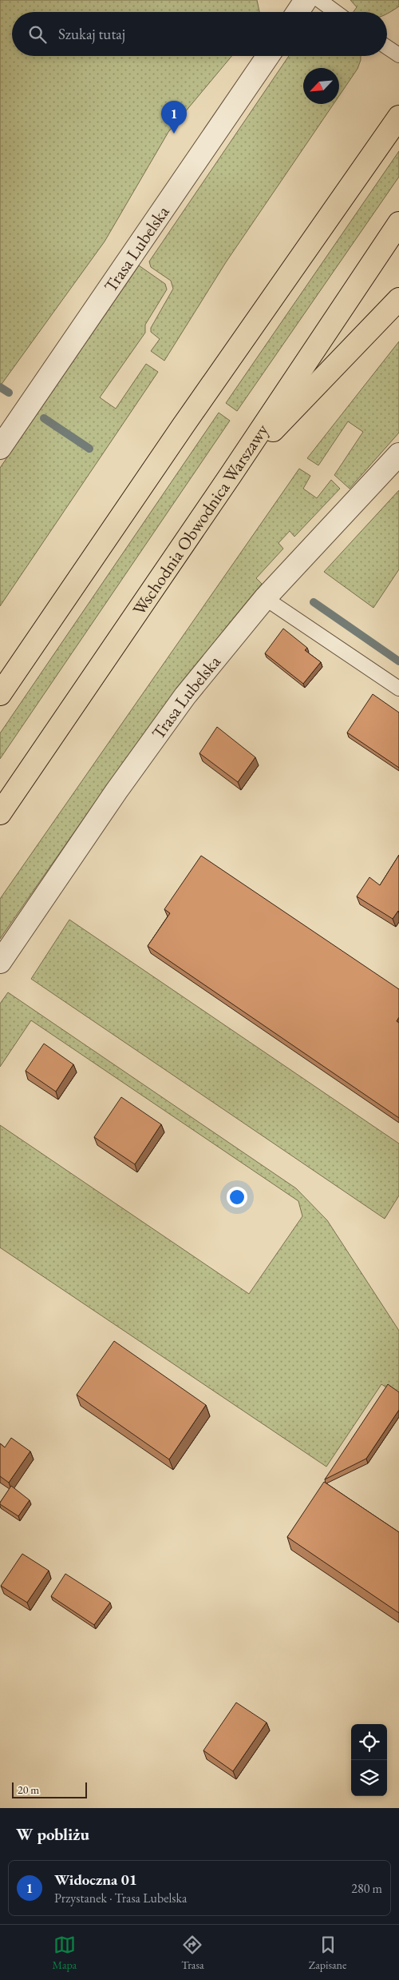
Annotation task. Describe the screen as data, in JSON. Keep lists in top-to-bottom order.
{
  "streets": {
    "highway": ["Wschodnia Obwodnica Warszawy"],
    "street": ["Trasa Lubelska"]
  },
  "scale_bar": "20 m",
  "north": "bottom left",
  "page": {
    "search": "Szukaj tutaj",
    "pins": "1",
    "scale": "20 m",
    "heading": "W pobliżu",
    "list": [
      {
        "mark": "1",
        "name": "Widoczna 01",
        "note": "Przystanek · Trasa Lubelska",
        "value": "280 m"
      }
    ],
    "nav": ["Mapa", "Trasa", "Zapisane"]
  }
}
